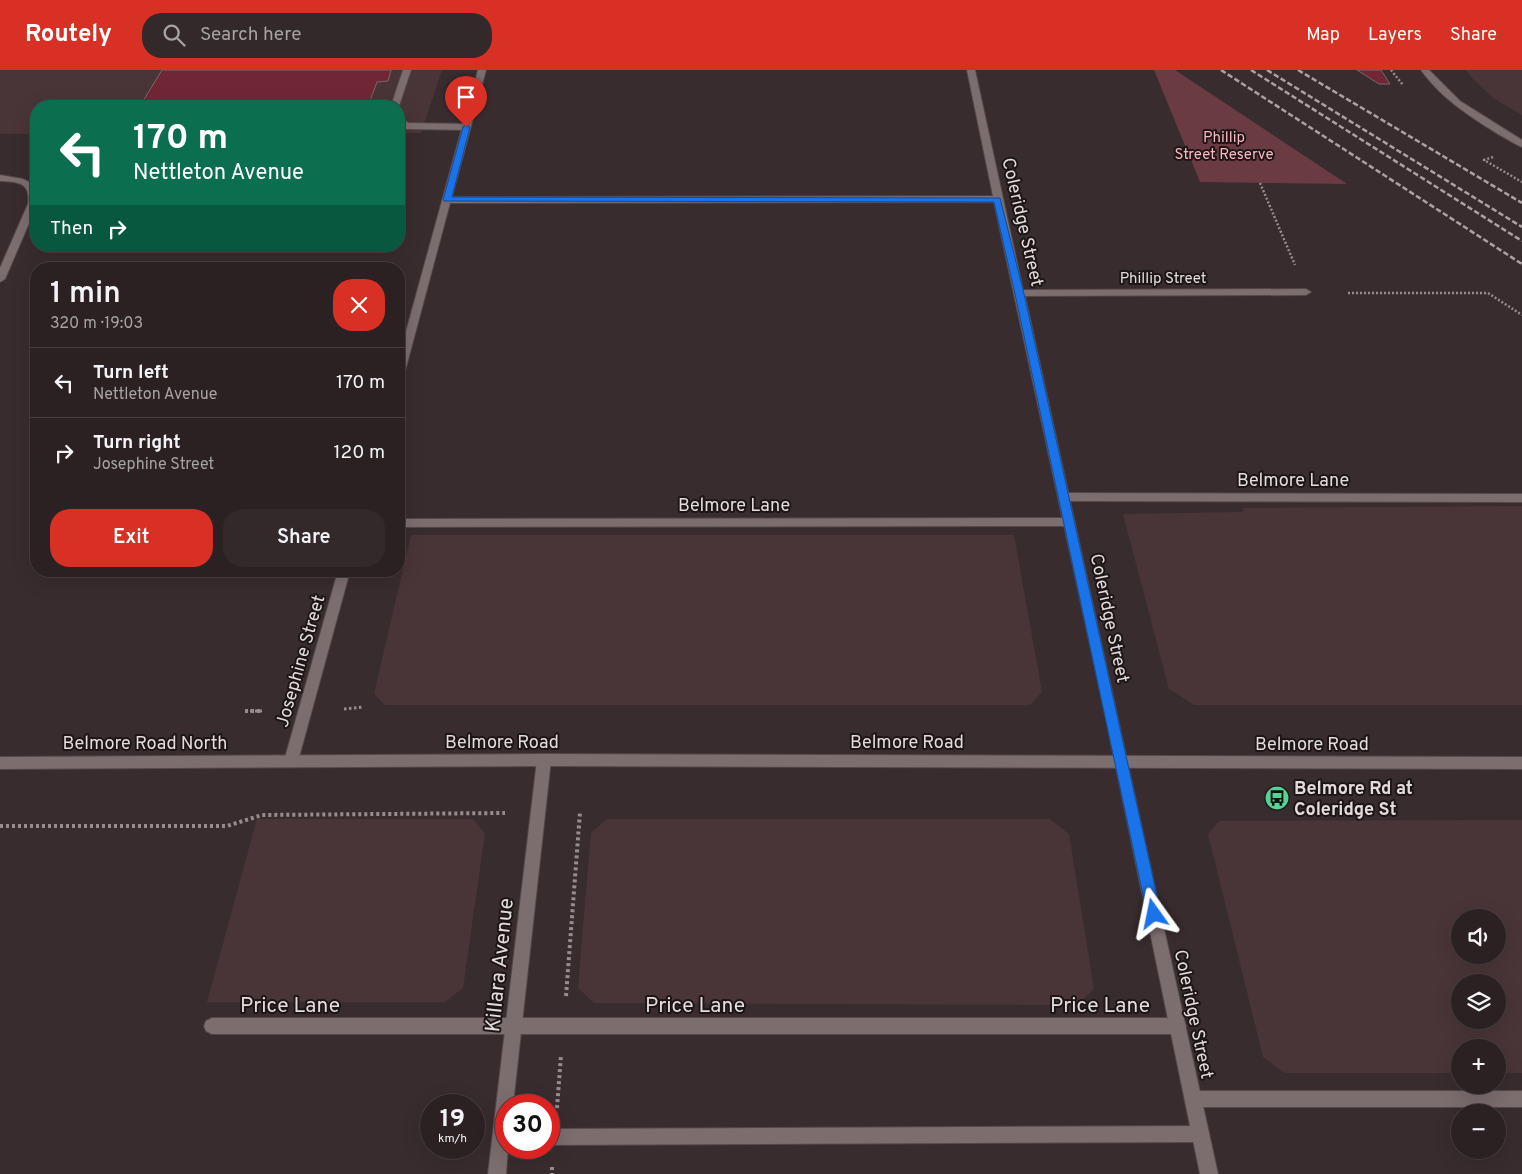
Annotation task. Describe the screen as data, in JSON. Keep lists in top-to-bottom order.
{
  "streets": {
    "street": [
      "Coleridge Street",
      "Phillip Street",
      "Belmore Lane",
      "Josephine Street",
      "Belmore Road",
      "Belmore Road North",
      "Killara Avenue",
      "Price Lane"
    ]
  },
  "crossings": [
    ["Coleridge Street", "Phillip Street"],
    ["Coleridge Street", "Belmore Lane"],
    ["Coleridge Street", "Belmore Road"],
    ["Coleridge Street", "Price Lane"],
    ["Josephine Street", "Belmore Road"],
    ["Josephine Street", "Belmore Road North"],
    ["Belmore Road", "Belmore Road North"],
    ["Belmore Road", "Killara Avenue"],
    ["Killara Avenue", "Price Lane"]
  ],
  "parks": ["Phillip Street Reserve"],
  "places": {
    "bus stop": ["Belmore Rd at Coleridge St"]
  },
  "page": {
    "header": "Routely",
    "search": "Search here",
    "nav": ["Map", "Layers", "Share"],
    "turn": ["170 m", "Nettleton Avenue"],
    "then": "Then",
    "heading": ["1 min", "320 m · 19:03"],
    "list": [
      {
        "name": "Turn left",
        "note": "Nettleton Avenue",
        "value": "170 m"
      },
      {
        "name": "Turn right",
        "note": "Josephine Street",
        "value": "120 m"
      }
    ],
    "buttons": ["Exit", "Share"],
    "map_buttons": ["+", "−"],
    "speed": "19 km/h",
    "limit": "30"
  }
}
